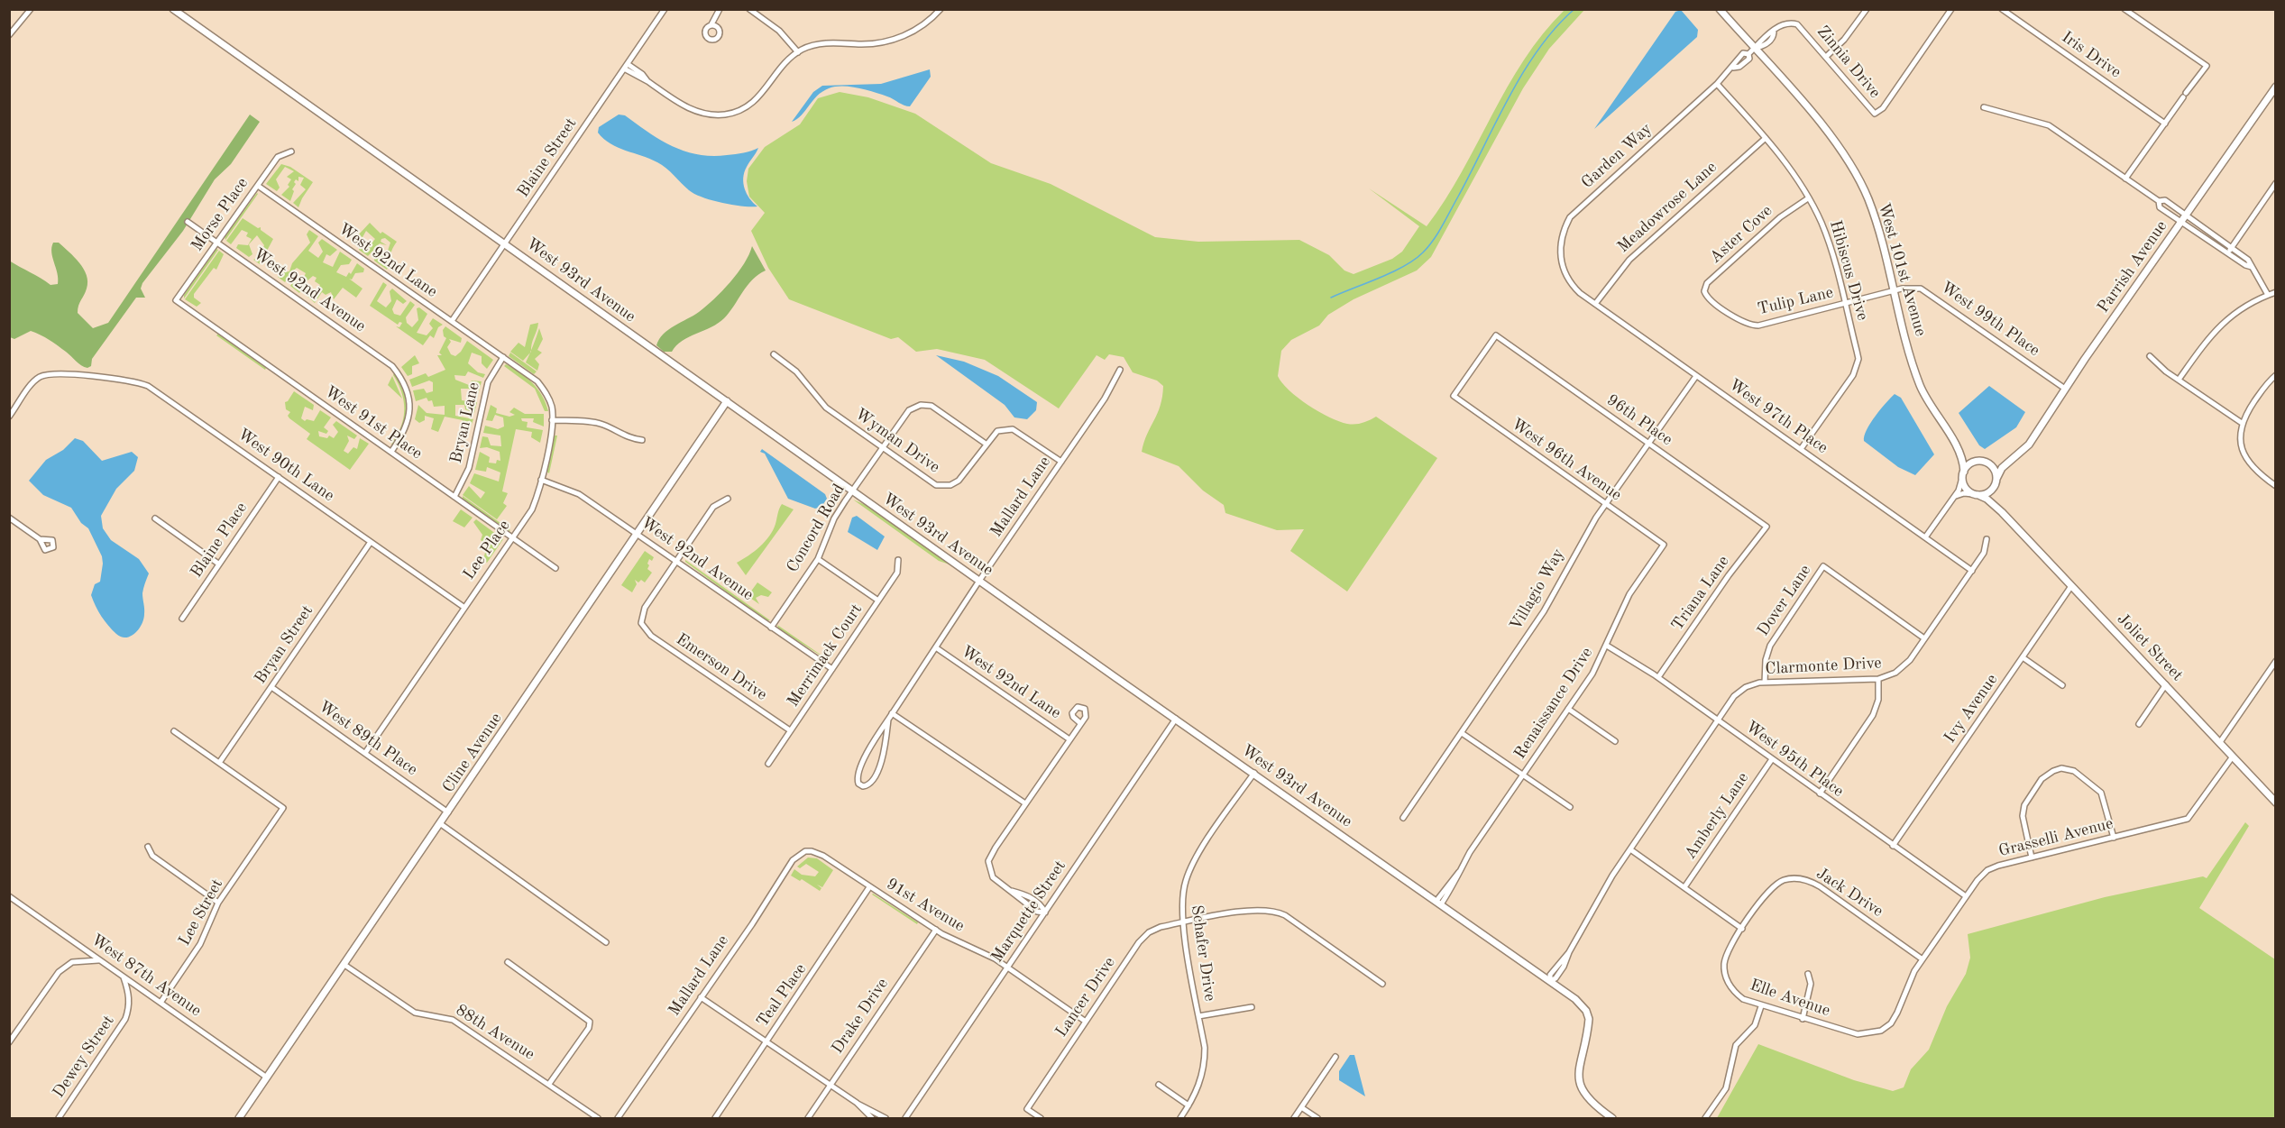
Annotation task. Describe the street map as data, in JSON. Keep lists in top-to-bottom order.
{
  "streets": {
    "street": [
      "Iris Drive",
      "Zinnia Drive",
      "Garden Way",
      "Blaine Street",
      "Meadowrose Lane",
      "Morse Place",
      "Aster Cove",
      "West 92nd Lane",
      "Parrish Avenue",
      "West 101st Avenue",
      "Hibiscus Drive",
      "West 93rd Avenue",
      "West 92nd Avenue",
      "Tulip Lane",
      "West 99th Place",
      "West 97th Place",
      "96th Place",
      "West 91st Place",
      "Bryan Lane",
      "Wyman Drive",
      "West 96th Avenue",
      "West 90th Lane",
      "Mallard Lane",
      "Concord Road",
      "Blaine Place",
      "Lee Place",
      "Villagio Way",
      "Triana Lane",
      "Dover Lane",
      "Bryan Street",
      "Joliet Street",
      "Merrimack Court",
      "Clarmonte Drive",
      "Emerson Drive",
      "Renaissance Drive",
      "Ivy Avenue",
      "West 89th Place",
      "Cline Avenue",
      "West 95th Place",
      "Amberly Lane",
      "Grasselli Avenue",
      "Jack Drive",
      "91st Avenue",
      "Marquette Street",
      "Lee Street",
      "Schafer Drive",
      "West 87th Avenue",
      "Teal Place",
      "Lancer Drive",
      "Elle Avenue",
      "Drake Drive",
      "88th Avenue",
      "Dewey Street"
    ]
  },
  "crossings": [
    ["Zinnia Drive", "Garden Way"],
    ["Zinnia Drive", "West 101st Avenue"],
    ["Garden Way", "West 101st Avenue"],
    ["Garden Way", "Hibiscus Drive"],
    ["Garden Way", "West 97th Place"],
    ["Blaine Street", "West 92nd Lane"],
    ["Blaine Street", "West 93rd Avenue"],
    ["Meadowrose Lane", "Hibiscus Drive"],
    ["Meadowrose Lane", "West 97th Place"],
    ["Morse Place", "West 92nd Lane"],
    ["Morse Place", "West 92nd Avenue"],
    ["Morse Place", "West 91st Place"],
    ["Aster Cove", "Hibiscus Drive"],
    ["Aster Cove", "Tulip Lane"],
    ["West 92nd Lane", "Bryan Lane"],
    ["West 92nd Lane", "Mallard Lane"],
    ["West 92nd Lane", "Lee Place"],
    ["Parrish Avenue", "West 101st Avenue"],
    ["Parrish Avenue", "West 99th Place"],
    ["Parrish Avenue", "Joliet Street"],
    ["West 101st Avenue", "Tulip Lane"],
    ["West 101st Avenue", "West 99th Place"],
    ["West 101st Avenue", "Joliet Street"],
    ["Hibiscus Drive", "Tulip Lane"],
    ["Hibiscus Drive", "West 97th Place"],
    ["West 93rd Avenue", "Mallard Lane"],
    ["West 93rd Avenue", "Concord Road"],
    ["West 93rd Avenue", "Clarmonte Drive"],
    ["West 93rd Avenue", "Renaissance Drive"],
    ["West 93rd Avenue", "Cline Avenue"],
    ["West 93rd Avenue", "Marquette Street"],
    ["West 93rd Avenue", "Schafer Drive"],
    ["West 92nd Avenue", "West 91st Place"],
    ["West 92nd Avenue", "Concord Road"],
    ["West 92nd Avenue", "Lee Place"],
    ["West 92nd Avenue", "Merrimack Court"],
    ["West 92nd Avenue", "Emerson Drive"],
    ["West 92nd Avenue", "Cline Avenue"],
    ["Tulip Lane", "West 99th Place"],
    ["West 97th Place", "Villagio Way"],
    ["West 97th Place", "Clarmonte Drive"],
    ["96th Place", "West 96th Avenue"],
    ["96th Place", "Villagio Way"],
    ["96th Place", "Triana Lane"],
    ["West 91st Place", "Bryan Lane"],
    ["West 91st Place", "Lee Place"],
    ["Bryan Lane", "Lee Place"],
    ["Wyman Drive", "Mallard Lane"],
    ["Wyman Drive", "Concord Road"],
    ["West 96th Avenue", "Villagio Way"],
    ["West 96th Avenue", "Renaissance Drive"],
    ["West 90th Lane", "Blaine Place"],
    ["West 90th Lane", "Lee Place"],
    ["West 90th Lane", "Bryan Street"],
    ["Mallard Lane", "91st Avenue"],
    ["Lee Place", "West 89th Place"],
    ["Triana Lane", "West 95th Place"],
    ["Dover Lane", "Clarmonte Drive"],
    ["Bryan Street", "West 89th Place"],
    ["Bryan Street", "Lee Street"],
    ["Joliet Street", "Ivy Avenue"],
    ["Joliet Street", "Grasselli Avenue"],
    ["Merrimack Court", "Emerson Drive"],
    ["Clarmonte Drive", "West 95th Place"],
    ["Renaissance Drive", "West 95th Place"],
    ["Ivy Avenue", "West 95th Place"],
    ["West 89th Place", "Cline Avenue"],
    ["Cline Avenue", "West 87th Avenue"],
    ["Cline Avenue", "88th Avenue"],
    ["West 95th Place", "Amberly Lane"],
    ["West 95th Place", "Grasselli Avenue"],
    ["Grasselli Avenue", "Jack Drive"],
    ["Grasselli Avenue", "Elle Avenue"],
    ["Jack Drive", "Elle Avenue"],
    ["91st Avenue", "Marquette Street"],
    ["91st Avenue", "Teal Place"],
    ["91st Avenue", "Lancer Drive"],
    ["91st Avenue", "Drake Drive"],
    ["Lee Street", "West 87th Avenue"],
    ["Schafer Drive", "Lancer Drive"],
    ["West 87th Avenue", "Dewey Street"]
  ]
}
